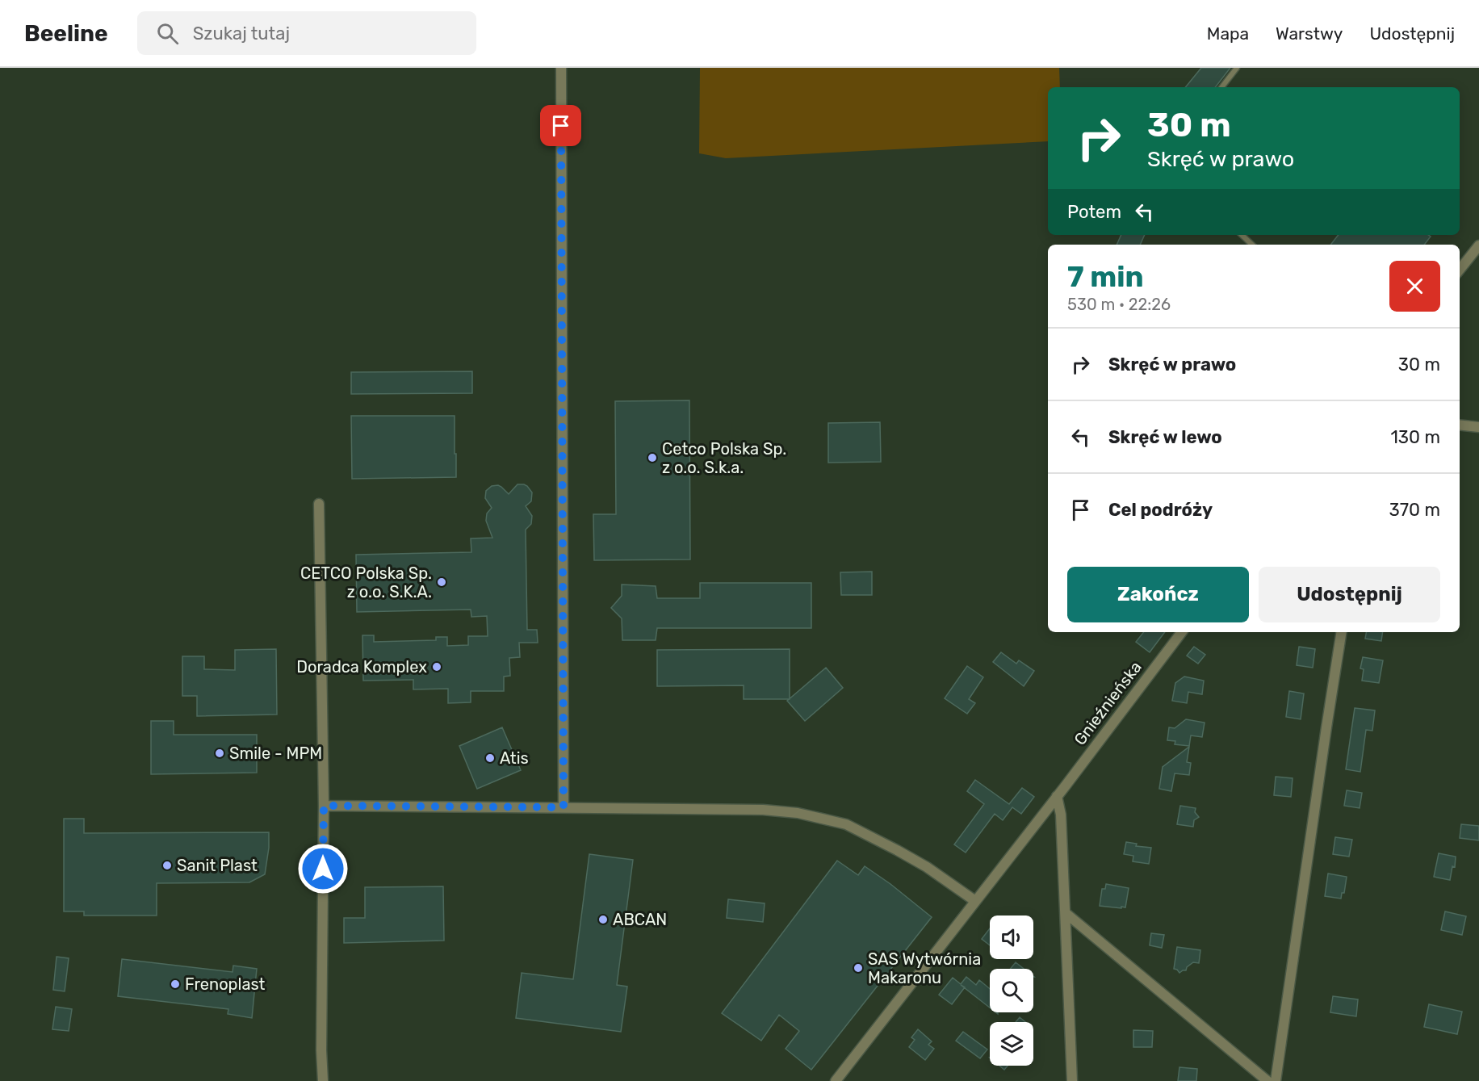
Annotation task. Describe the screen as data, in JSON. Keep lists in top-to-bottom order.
{
  "streets": {
    "street": ["Gnieźnieńska"]
  },
  "places": [
    "Cetco Polska Sp. z o.o. S.k.a.",
    "CETCO Polska Sp. z o.o. S.K.A.",
    "Doradca Komplex",
    "Smile - MPM",
    "Atis",
    "Sanit Plast",
    "ABCAN",
    "SAS Wytwórnia Makaronu",
    "Frenoplast"
  ],
  "page": {
    "header": "Beeline",
    "search": "Szukaj tutaj",
    "nav": ["Mapa", "Warstwy", "Udostępnij"],
    "turn": ["30 m", "Skręć w prawo"],
    "then": "Potem",
    "heading": ["7 min", "530 m · 22:26"],
    "list": [
      {
        "name": "Skręć w prawo",
        "value": "30 m"
      },
      {
        "name": "Skręć w lewo",
        "value": "130 m"
      },
      {
        "name": "Cel podróży",
        "value": "370 m"
      }
    ],
    "buttons": ["Zakończ", "Udostępnij"]
  }
}
